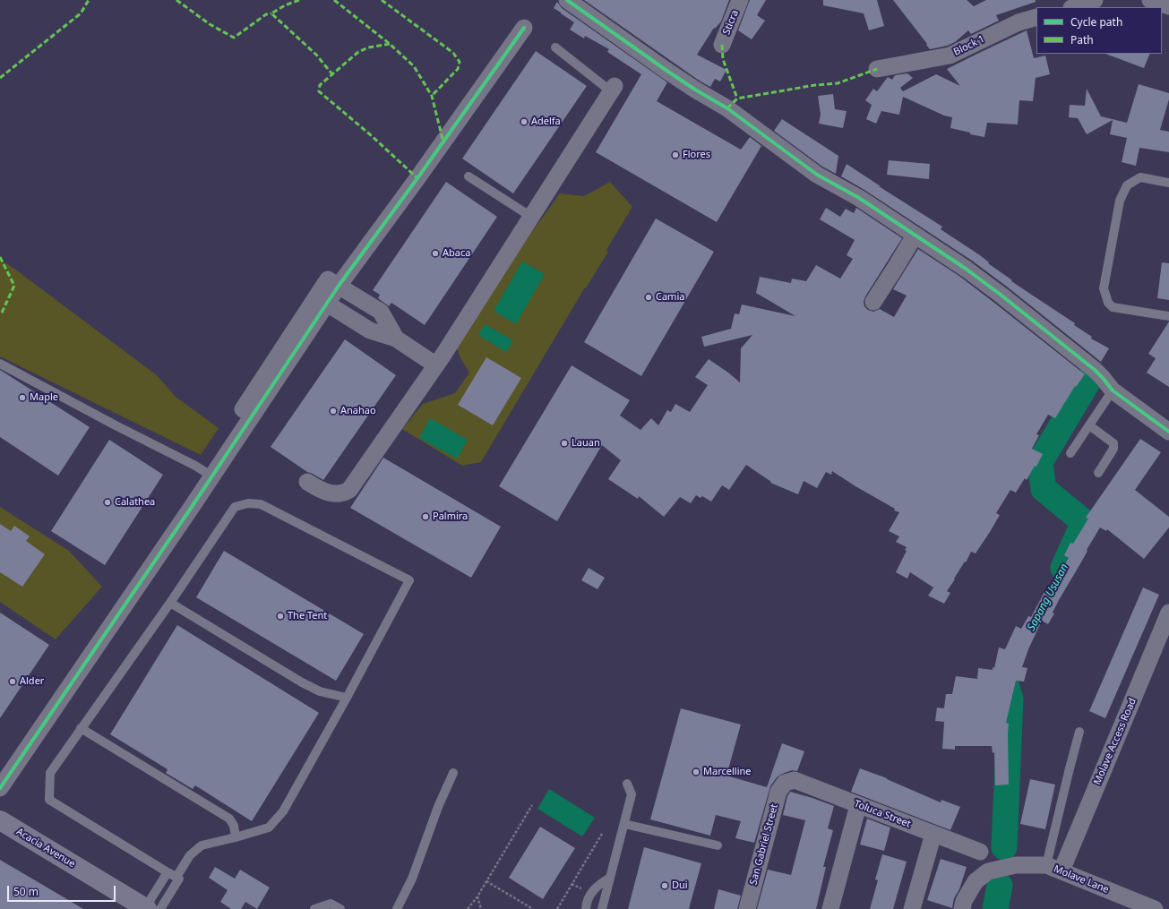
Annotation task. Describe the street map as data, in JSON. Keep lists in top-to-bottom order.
{
  "streets": {
    "street": [
      "Sticra",
      "Block 1",
      "Molave Access Road",
      "Toluca Street",
      "San Gabriel Street",
      "Acacia Avenue",
      "Molave Lane"
    ]
  },
  "crossings": [
    ["Molave Access Road", "Molave Lane"],
    ["Toluca Street", "San Gabriel Street"]
  ],
  "water": ["Sapang Ususan"],
  "places": [
    "Adelfa",
    "Flores",
    "Abaca",
    "Camia",
    "Maple",
    "Anahao",
    "Lauan",
    "Calathea",
    "Palmira",
    "The Tent",
    "Alder",
    "Marcelline",
    "Dui"
  ],
  "legend": ["Cycle path", "Path"],
  "scale_bar": "50 m"
}
